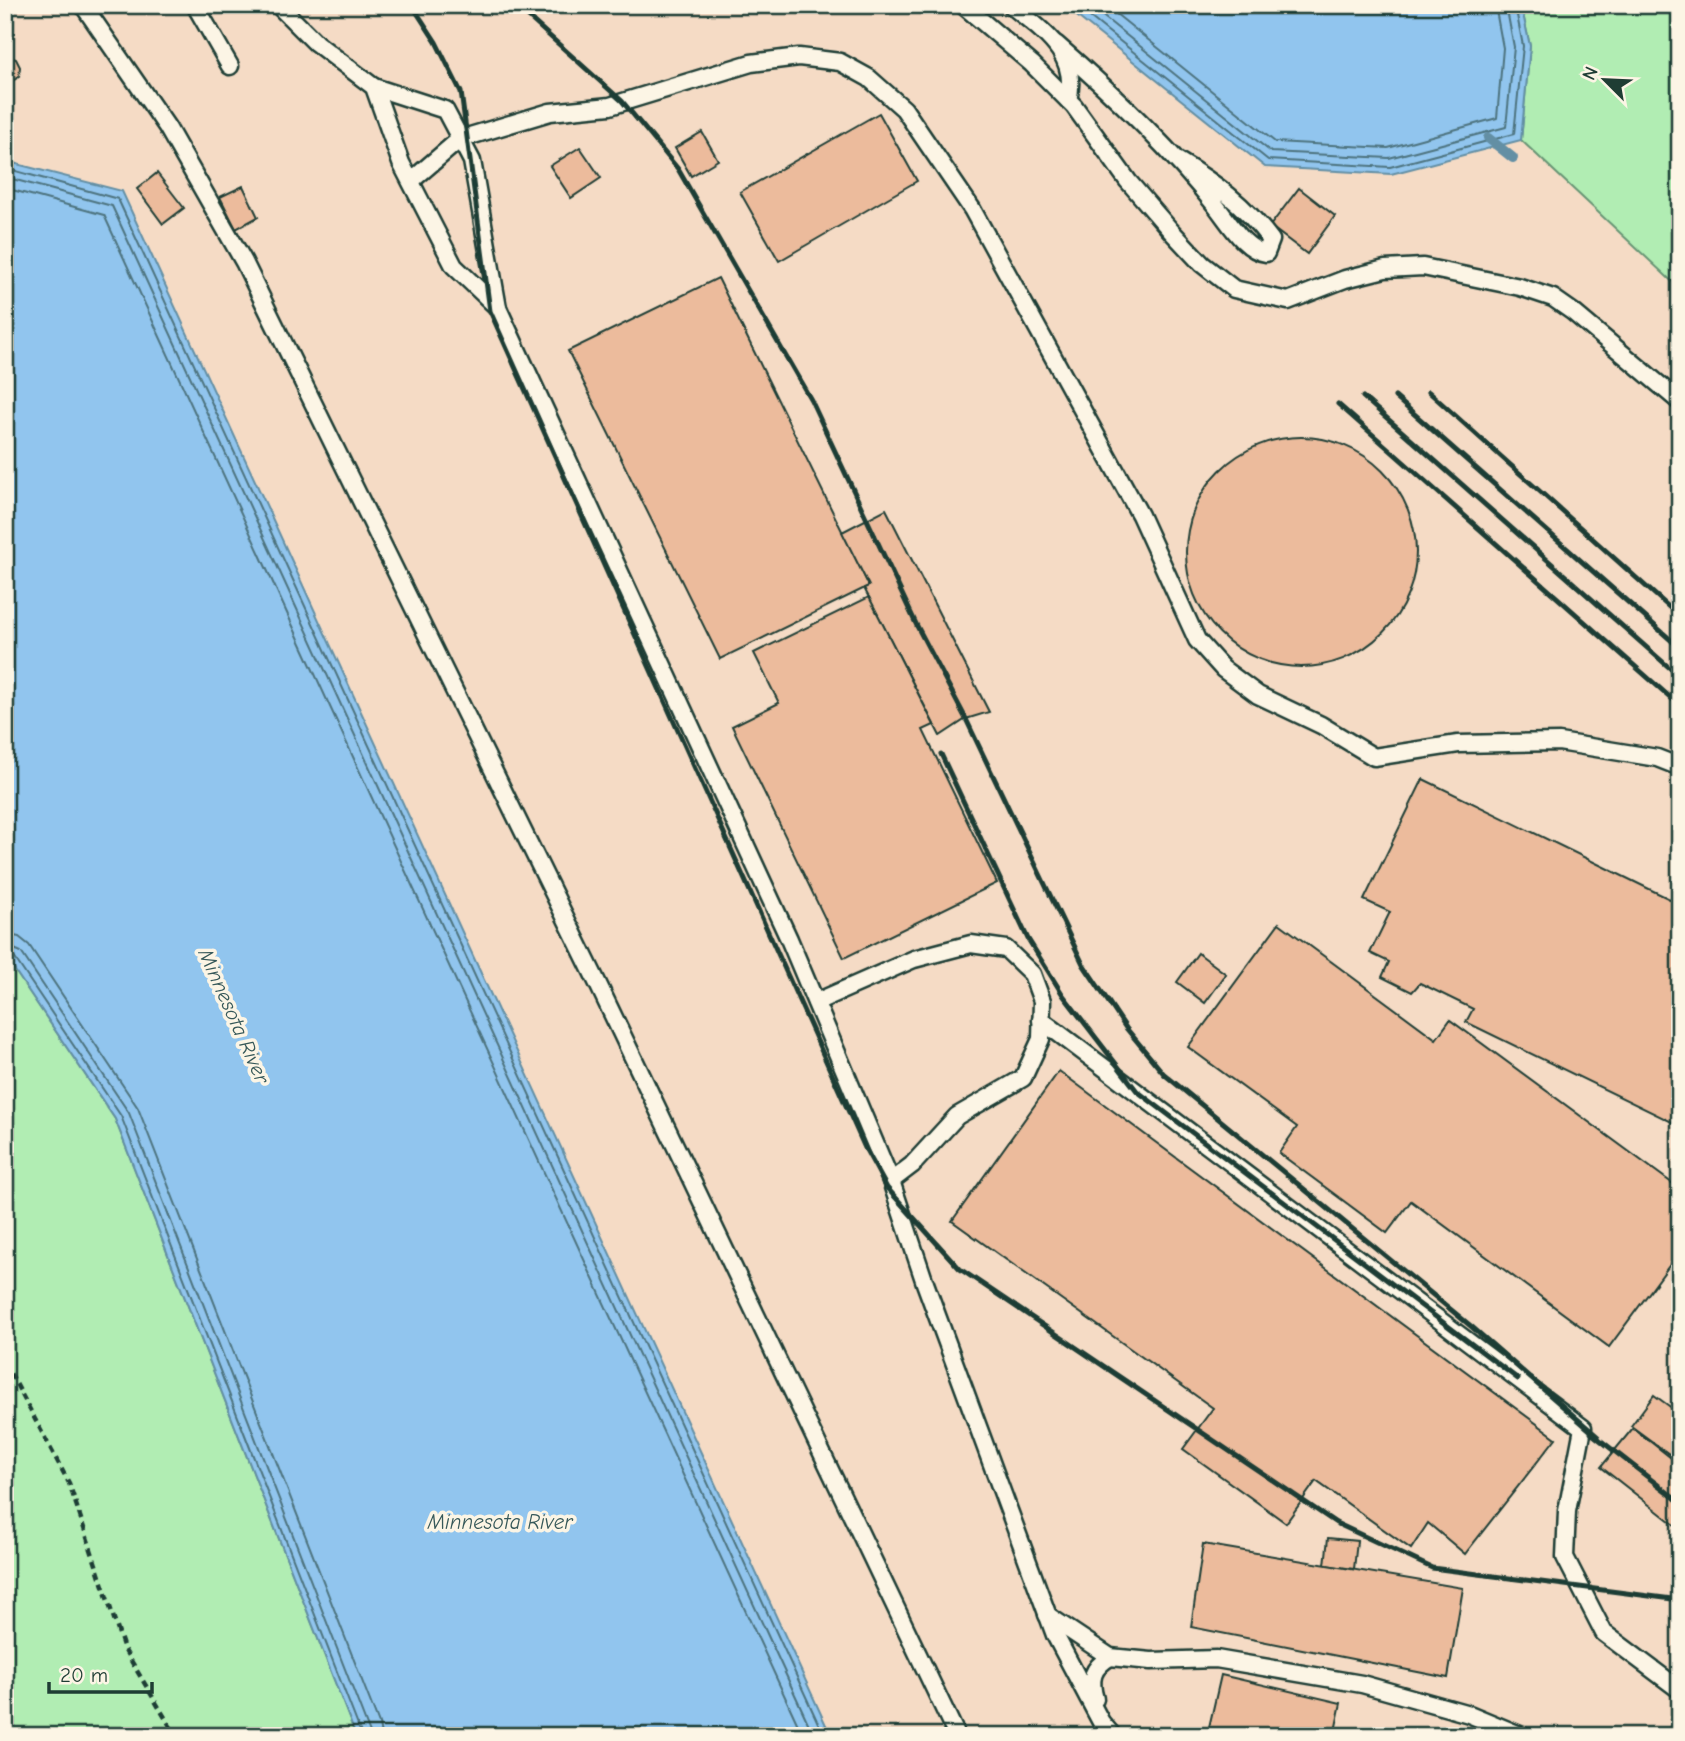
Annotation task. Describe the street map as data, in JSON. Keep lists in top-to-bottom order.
{
  "water": ["Minnesota River"],
  "scale_bar": "20 m",
  "north": "top left"
}
